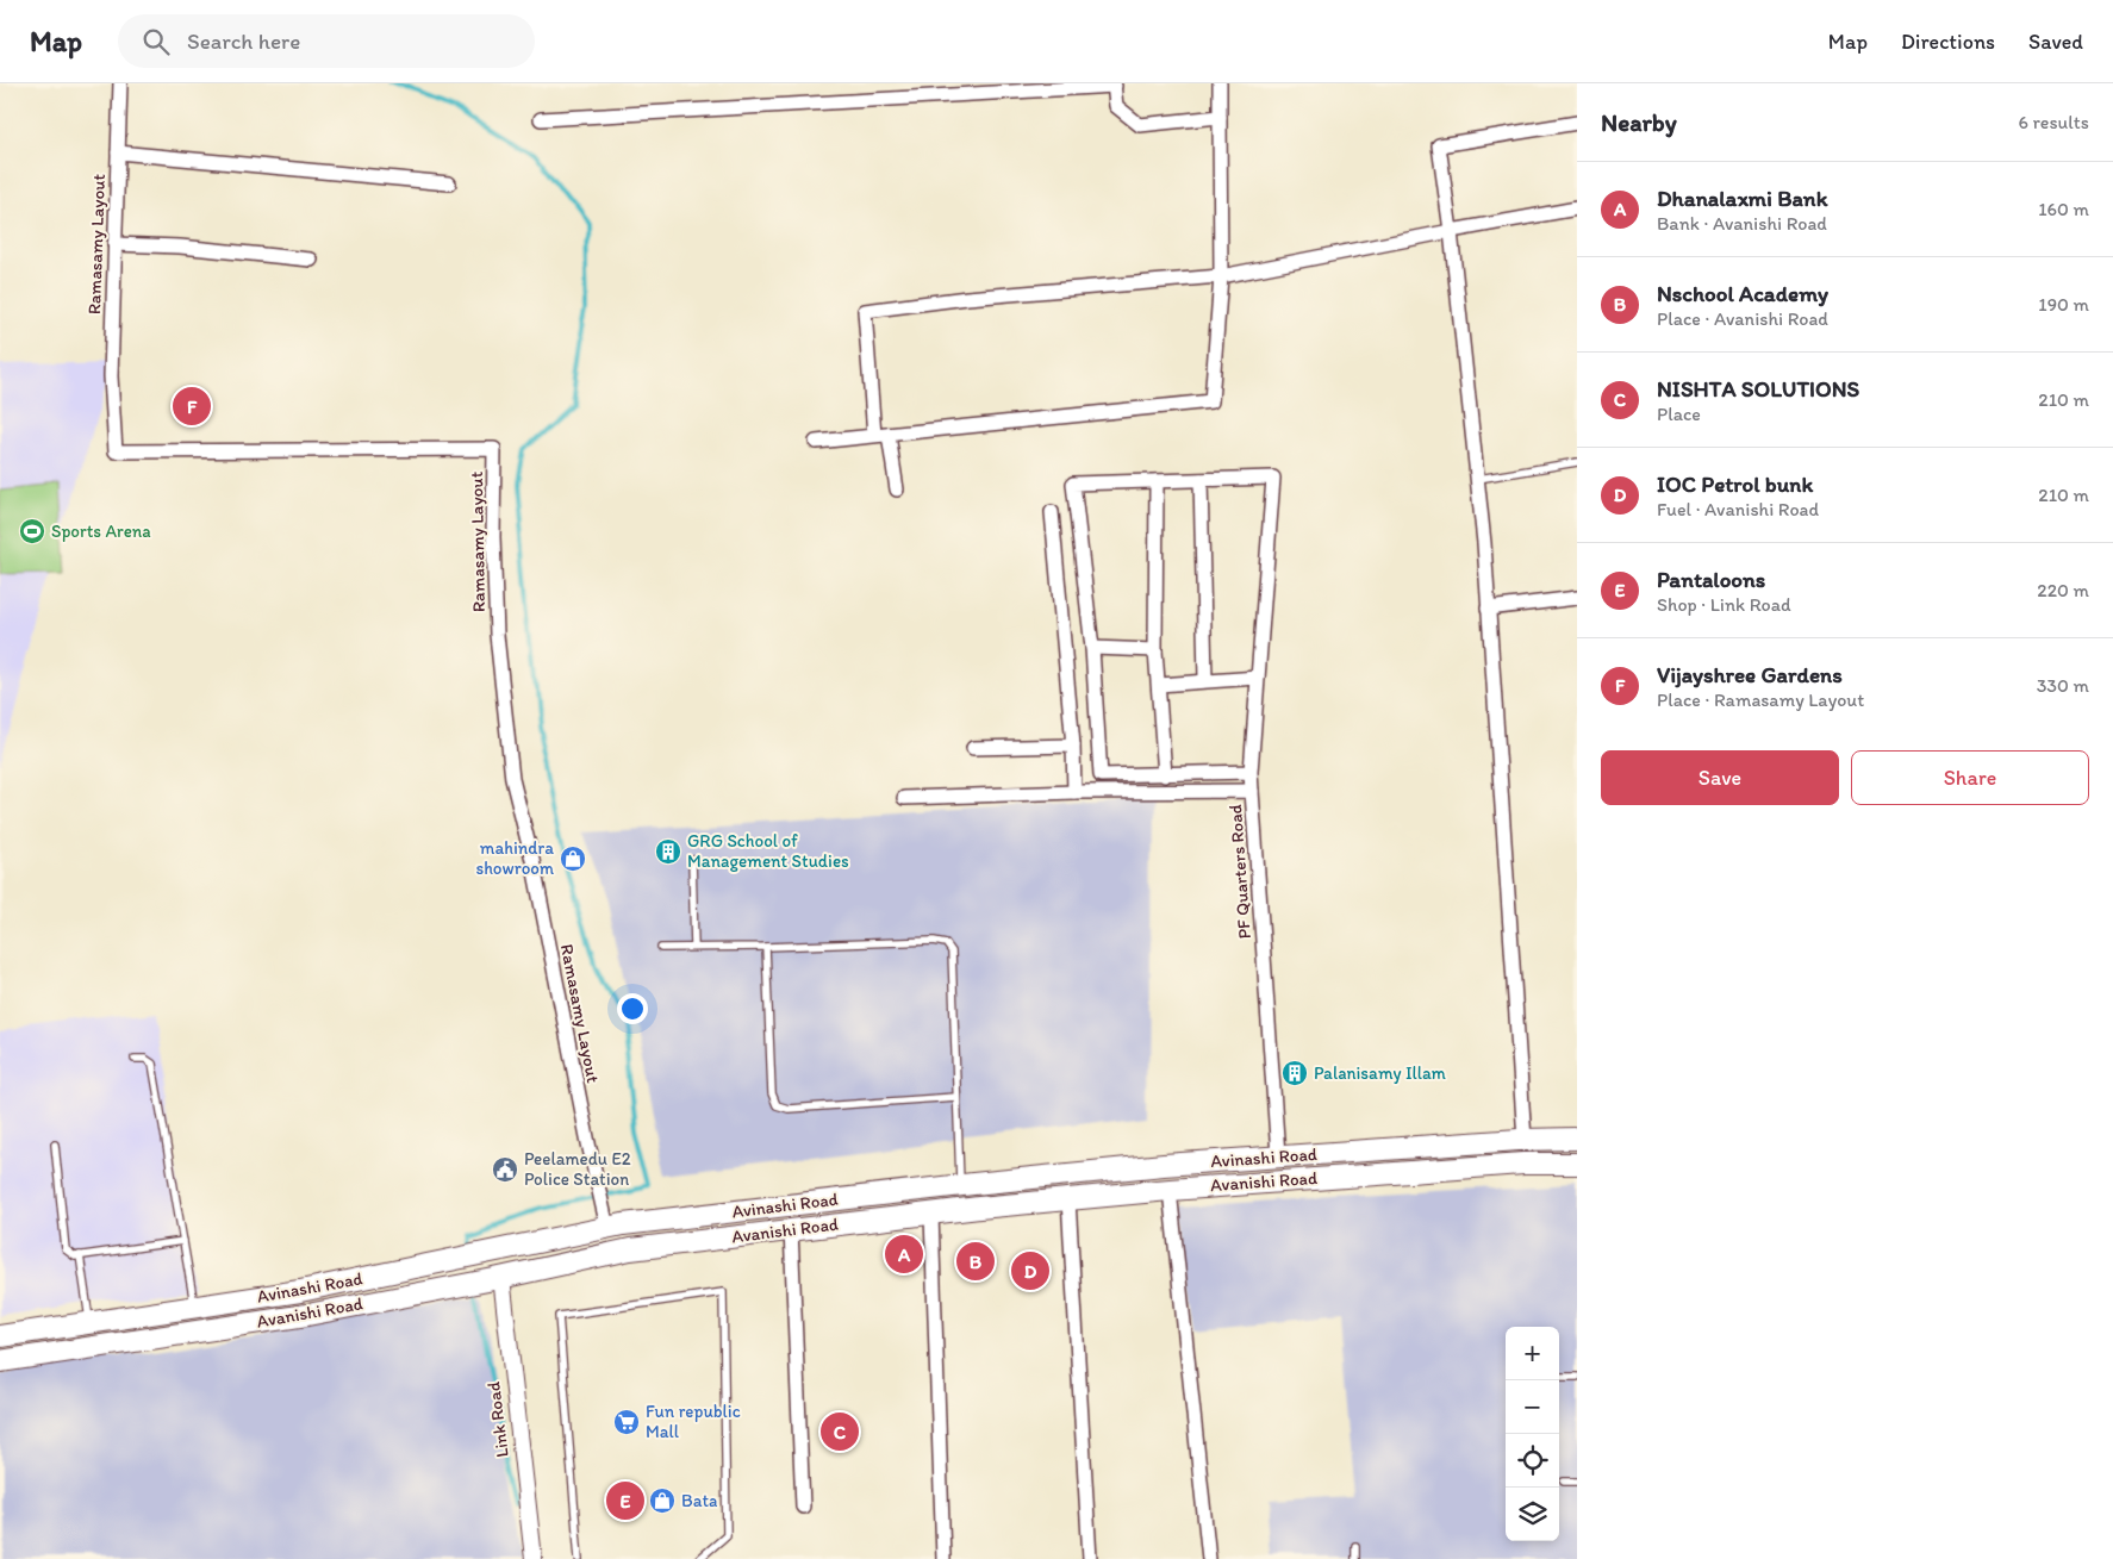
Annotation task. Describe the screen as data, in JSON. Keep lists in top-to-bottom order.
{
  "streets": {
    "main road": ["Avinashi Road", "Avanishi Road"],
    "street": ["Ramasamy Layout", "PF Quarters Road", "Link Road"]
  },
  "crossings": [
    ["Ramasamy Layout", "Avinashi Road"],
    ["PF Quarters Road", "Avinashi Road"],
    ["Avanishi Road", "Link Road"]
  ],
  "places": {
    "sports": ["Sports Arena"],
    "building": ["GRG School of Management Studies", "Palanisamy Illam"],
    "shop": ["mahindra showroom", "Bata"],
    "public building": ["Peelamedu E2 Police Station"],
    "supermarket": ["Fun republic Mall"]
  },
  "page": {
    "header": "Map",
    "search": "Search here",
    "nav": ["Map", "Directions", "Saved"],
    "heading": ["Nearby", "6 results"],
    "list": [
      {
        "mark": "A",
        "name": "Dhanalaxmi Bank",
        "note": "Bank · Avanishi Road",
        "value": "160 m"
      },
      {
        "mark": "B",
        "name": "Nschool Academy",
        "note": "Place · Avanishi Road",
        "value": "190 m"
      },
      {
        "mark": "C",
        "name": "NISHTA SOLUTIONS",
        "note": "Place",
        "value": "210 m"
      },
      {
        "mark": "D",
        "name": "IOC Petrol bunk",
        "note": "Fuel · Avanishi Road",
        "value": "210 m"
      },
      {
        "mark": "E",
        "name": "Pantaloons",
        "note": "Shop · Link Road",
        "value": "220 m"
      },
      {
        "mark": "F",
        "name": "Vijayshree Gardens",
        "note": "Place · Ramasamy Layout",
        "value": "330 m"
      }
    ],
    "pins": [
      "F",
      "A",
      "B",
      "D",
      "C",
      "E"
    ],
    "buttons": ["Save", "Share"],
    "map_buttons": ["+", "−"]
  }
}
